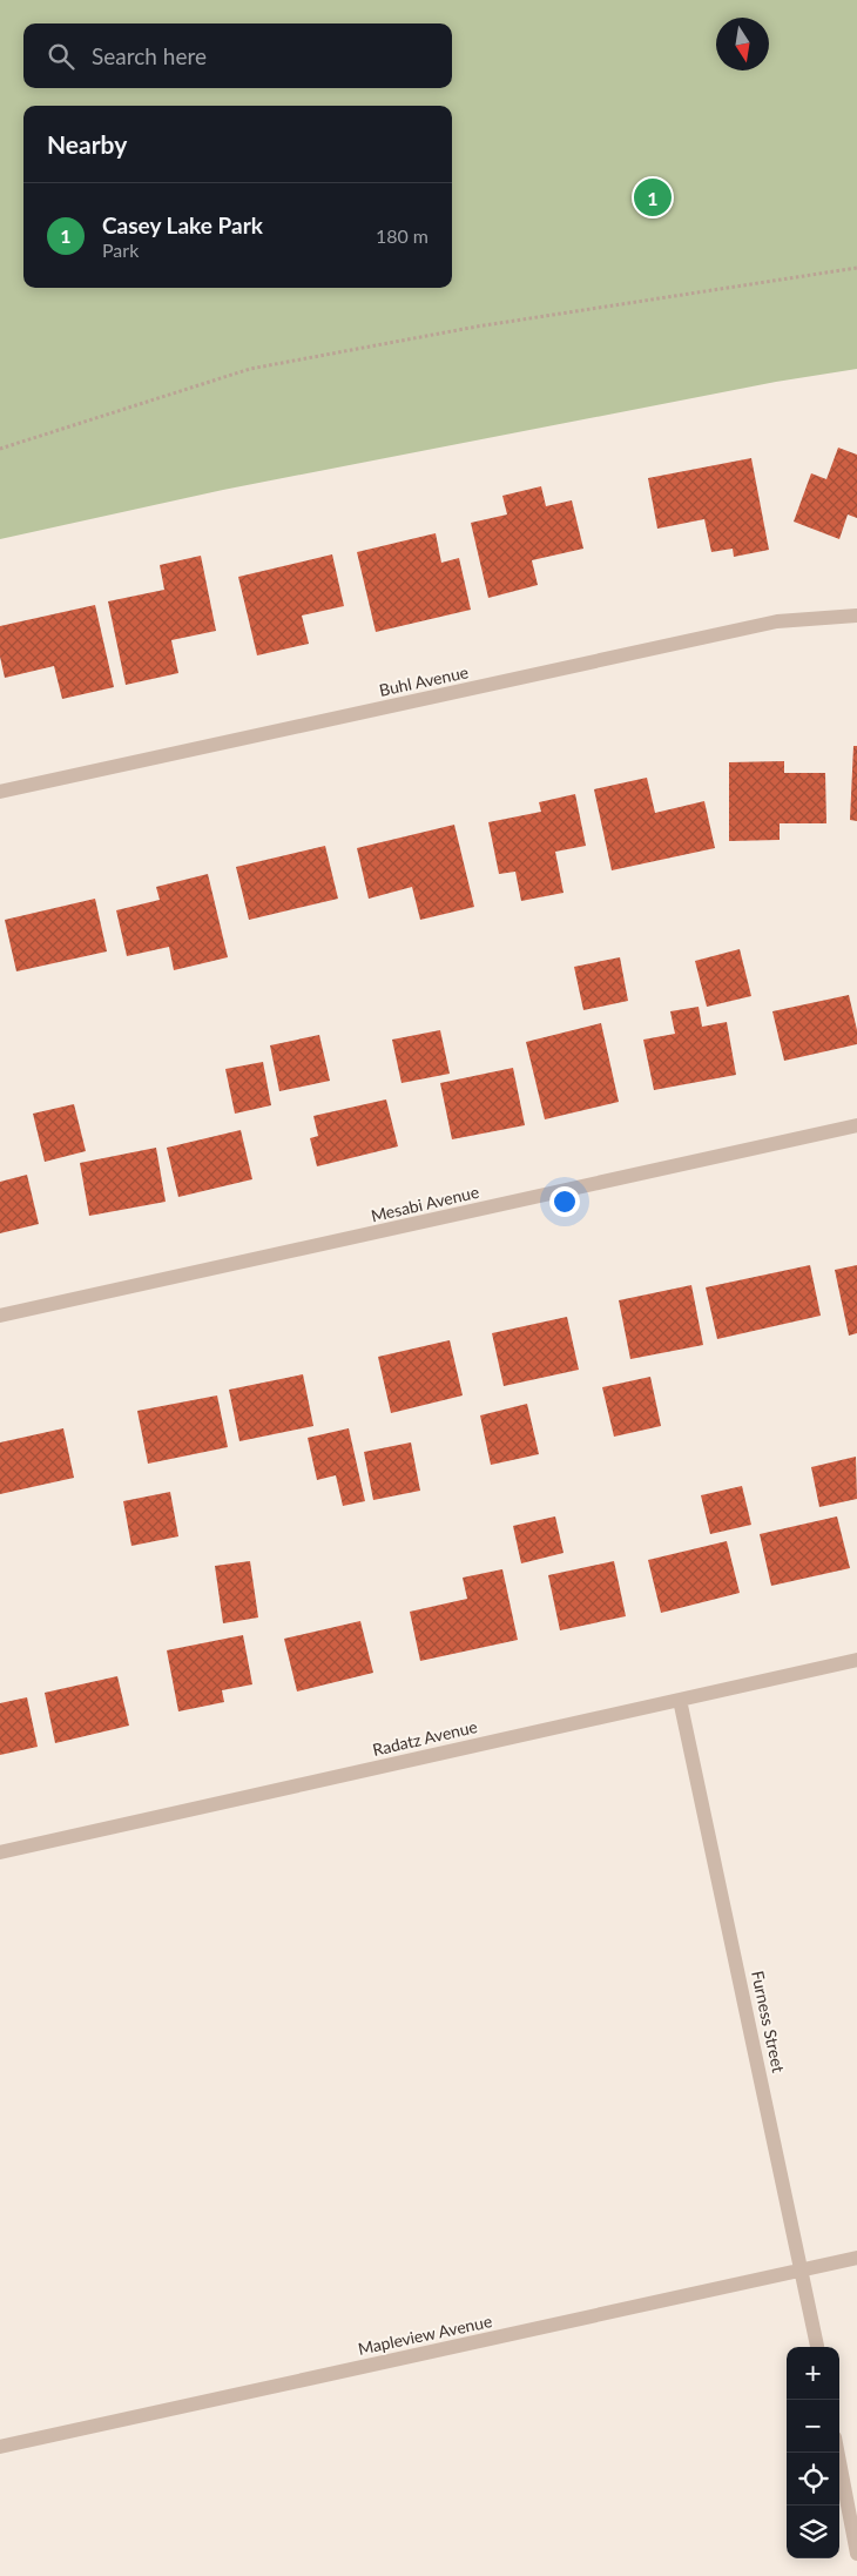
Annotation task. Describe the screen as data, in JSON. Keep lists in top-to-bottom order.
{
  "streets": {
    "street": [
      "Buhl Avenue",
      "Mesabi Avenue",
      "Radatz Avenue",
      "Furness Street",
      "Mapleview Avenue"
    ]
  },
  "crossings": [
    ["Radatz Avenue", "Furness Street"],
    ["Furness Street", "Mapleview Avenue"]
  ],
  "north": "bottom",
  "page": {
    "search": "Search here",
    "heading": "Nearby",
    "pins": "1",
    "list": [
      {
        "mark": "1",
        "name": "Casey Lake Park",
        "note": "Park",
        "value": "180 m"
      }
    ],
    "map_buttons": ["+", "−"]
  }
}
